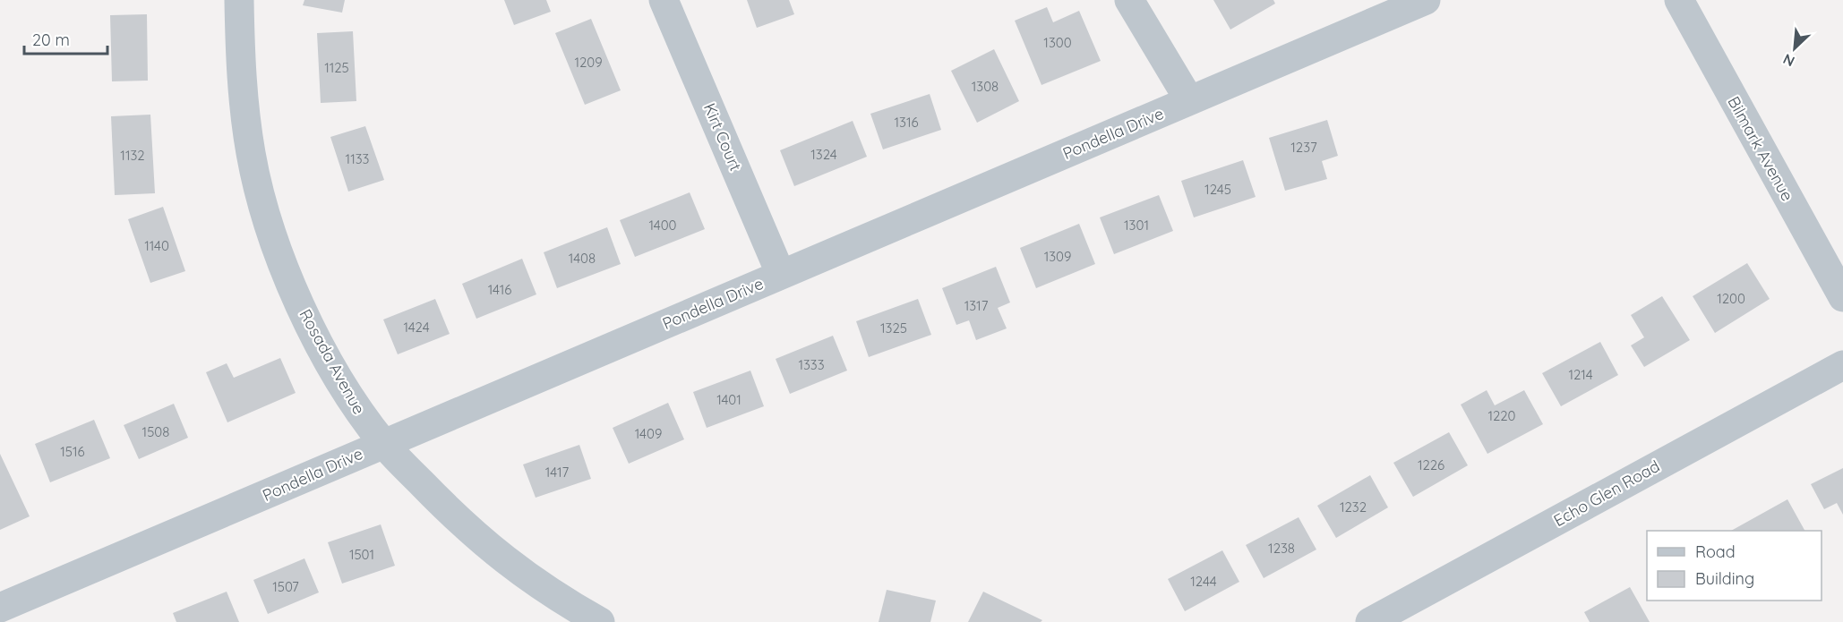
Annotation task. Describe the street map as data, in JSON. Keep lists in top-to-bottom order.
{
  "streets": {
    "street": [
      "Pondella Drive",
      "Kirt Court",
      "Bilmark Avenue",
      "Rosada Avenue",
      "Echo Glen Road"
    ]
  },
  "crossings": [
    ["Pondella Drive", "Kirt Court"],
    ["Pondella Drive", "Rosada Avenue"]
  ],
  "house_numbers": [
    "1300",
    "1209",
    "1125",
    "1308",
    "1316",
    "1237",
    "1324",
    "1132",
    "1133",
    "1245",
    "1400",
    "1301",
    "1140",
    "1309",
    "1408",
    "1416",
    "1200",
    "1317",
    "1424",
    "1325",
    "1333",
    "1214",
    "1401",
    "1220",
    "1508",
    "1409",
    "1516",
    "1226",
    "1417",
    "1232",
    "1238",
    "1501",
    "1244",
    "1507"
  ],
  "legend": ["Road", "Building"],
  "scale_bar": "20 m",
  "north": "bottom left"
}
